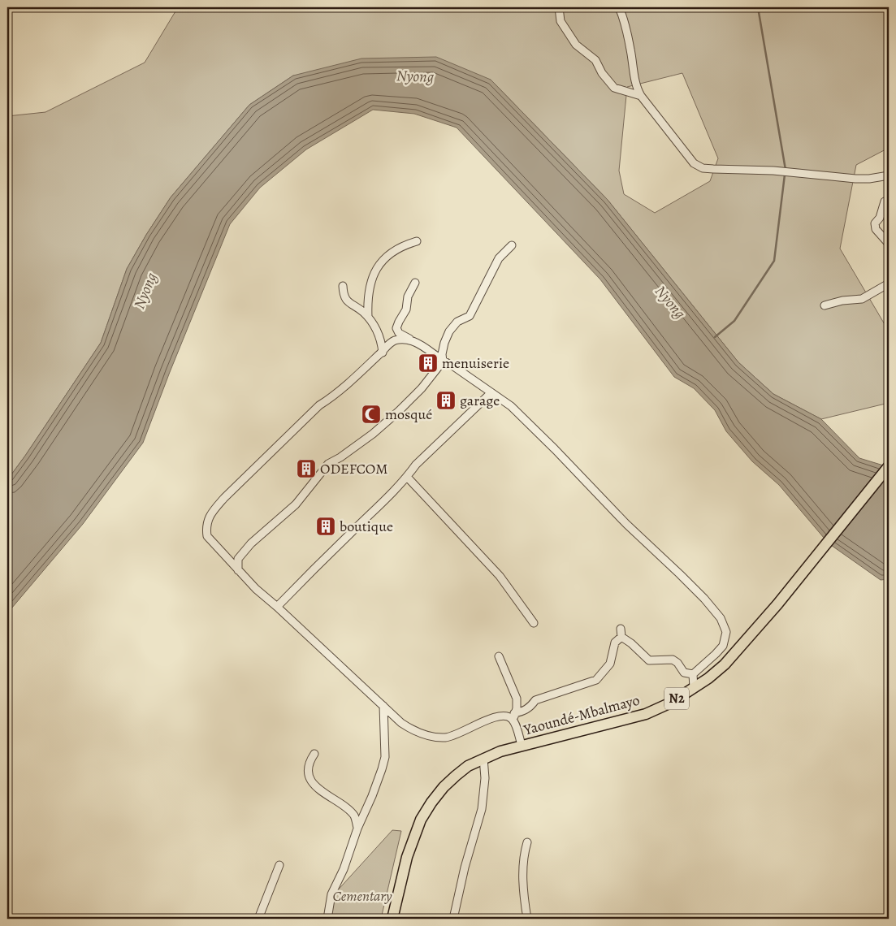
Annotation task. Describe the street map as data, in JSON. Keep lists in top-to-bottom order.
{
  "streets": {
    "highway": ["N2", "Yaoundé-Mbalmayo"]
  },
  "water": ["Nyong"],
  "parks": ["Cementary"],
  "places": {
    "building": [
      "menuiserie",
      "garage",
      "ODEFCOM",
      "boutique"
    ],
    "mosque": ["mosqué"]
  }
}
